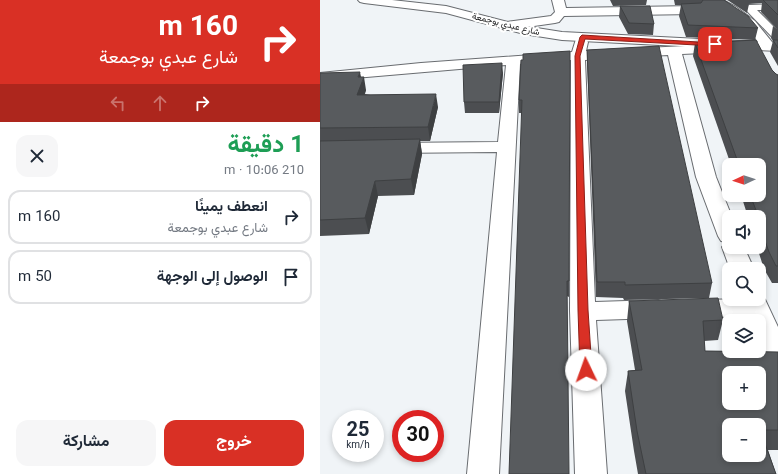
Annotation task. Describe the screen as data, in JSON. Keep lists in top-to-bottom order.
{
  "streets": {
    "street": ["شارع عبدي بوجمعة"]
  },
  "north": "left",
  "page": {
    "turn": ["160 m", "شارع عبدي بوجمعة"],
    "heading": ["1 دقيقة", "210 m · 10:06"],
    "map_buttons": ["+", "−"],
    "list": [
      {
        "name": "انعطف يمينًا",
        "note": "شارع عبدي بوجمعة",
        "value": "160 m"
      },
      {
        "name": "الوصول إلى الوجهة",
        "value": "50 m"
      }
    ],
    "speed": "25 km/h",
    "limit": "30",
    "buttons": ["خروج", "مشاركة"]
  }
}
